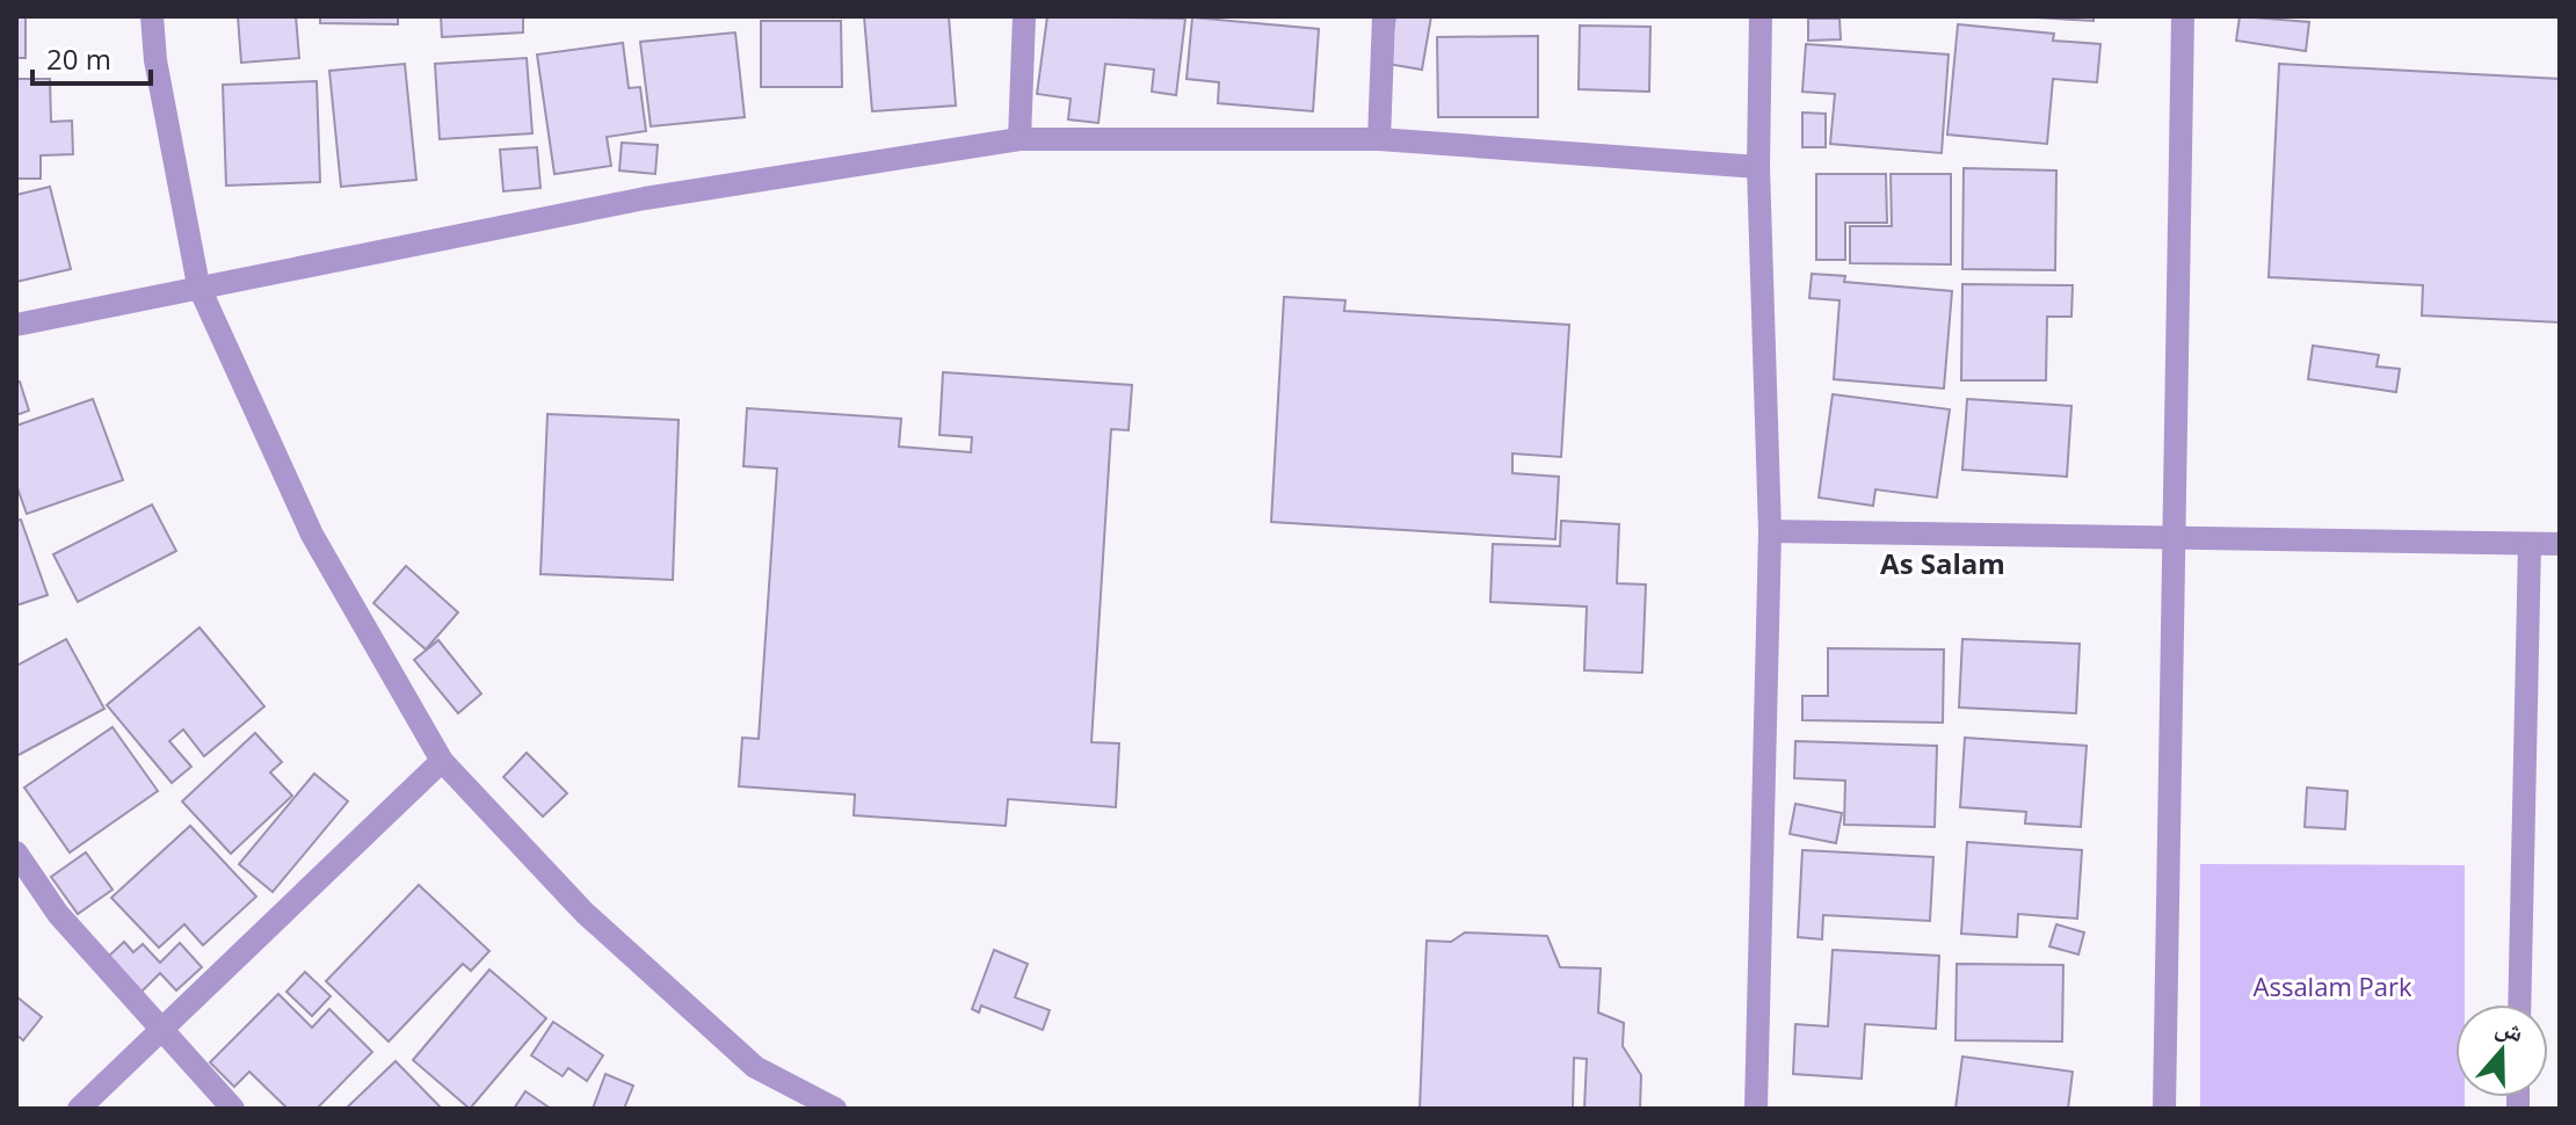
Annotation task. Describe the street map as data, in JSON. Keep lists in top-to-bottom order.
{
  "districts": ["As Salam"],
  "parks": ["Assalam Park"],
  "scale_bar": "20 m",
  "north": "top"
}
